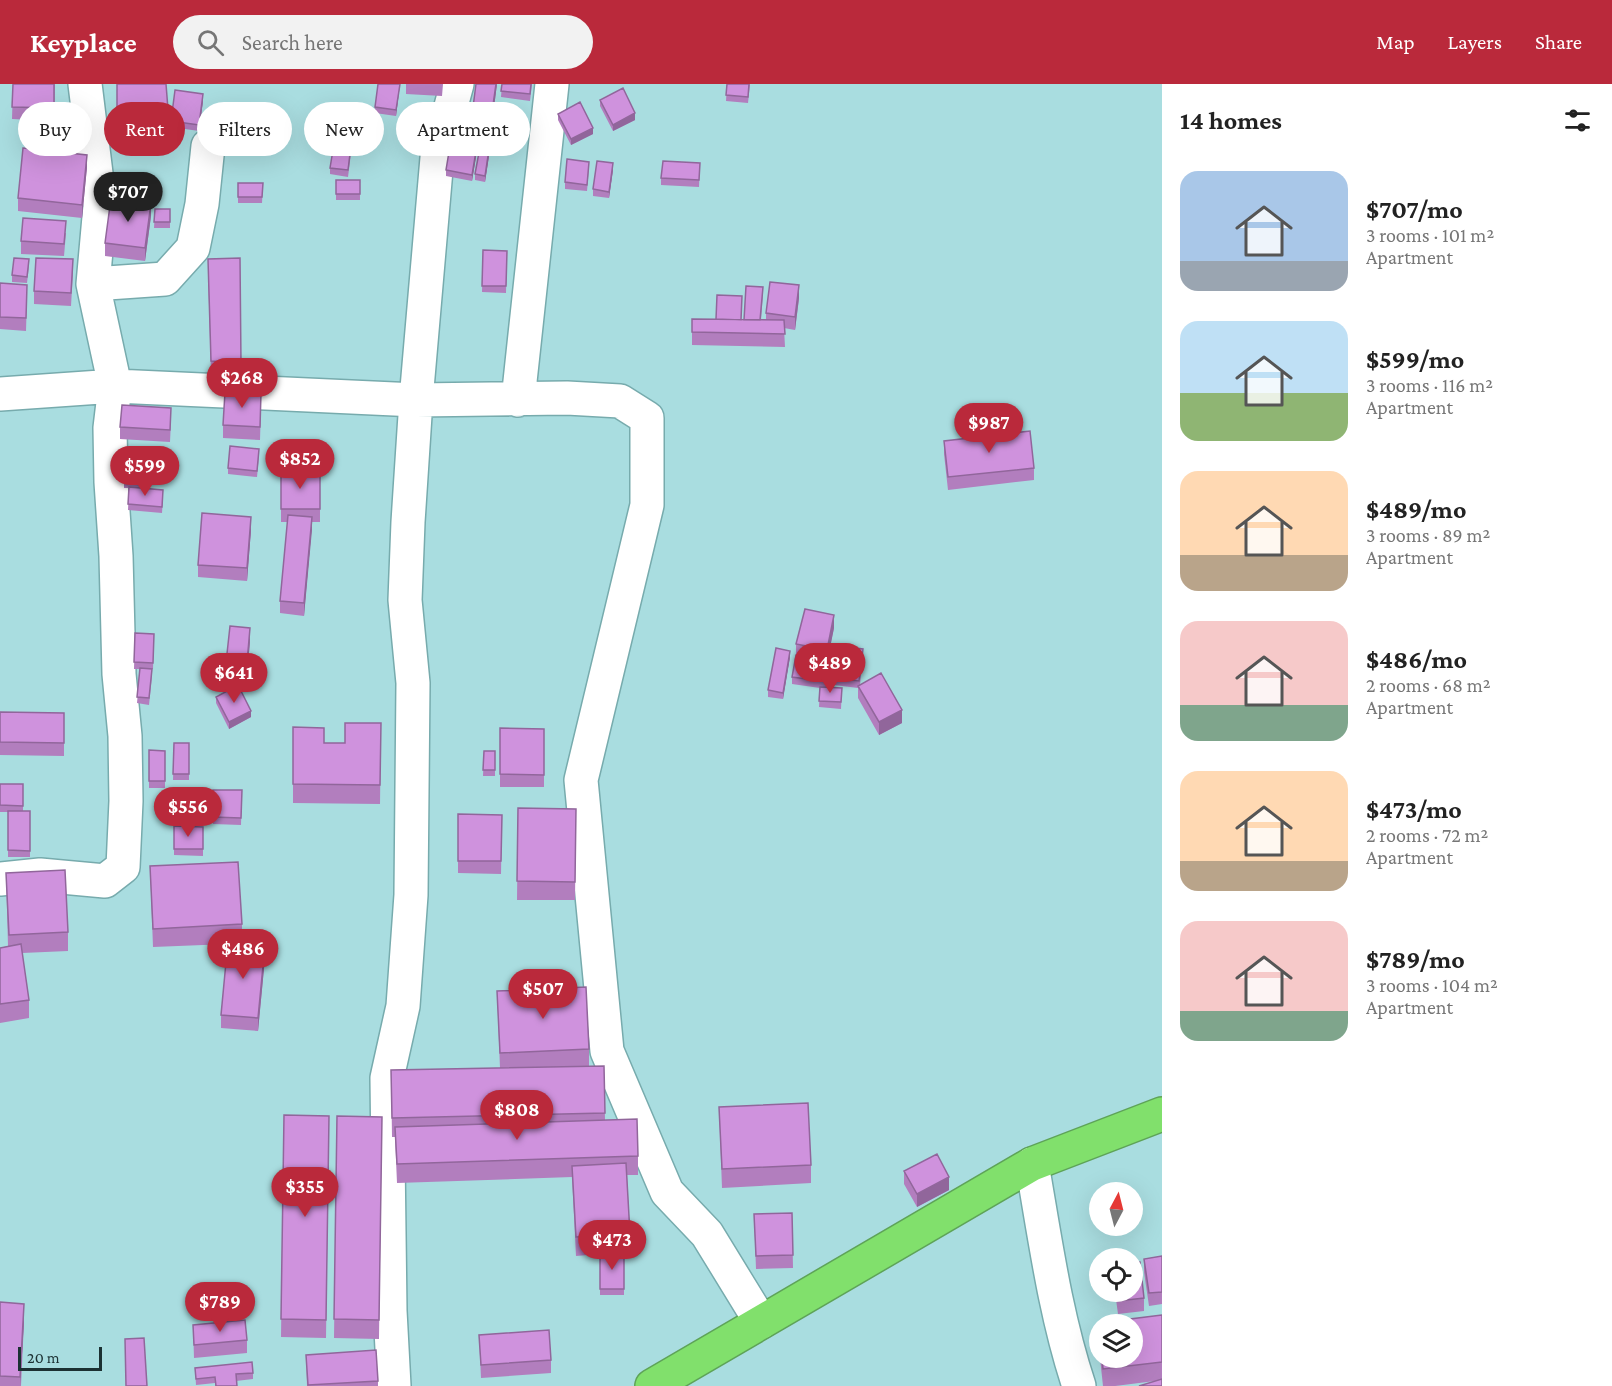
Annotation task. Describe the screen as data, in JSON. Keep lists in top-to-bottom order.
{
  "scale_bar": "20 m",
  "north": "top",
  "page": {
    "header": "Keyplace",
    "search": "Search here",
    "nav": ["Map", "Layers", "Share"],
    "heading": "14 homes",
    "chip": [
      "Buy",
      "Rent",
      "Filters",
      "New",
      "Apartment"
    ],
    "list": [
      {
        "name": "$707/mo",
        "note": "3 rooms · 101 m² · Apartment"
      },
      {
        "name": "$599/mo",
        "note": "3 rooms · 116 m² · Apartment"
      },
      {
        "name": "$489/mo",
        "note": "3 rooms · 89 m² · Apartment"
      },
      {
        "name": "$486/mo",
        "note": "2 rooms · 68 m² · Apartment"
      },
      {
        "name": "$473/mo",
        "note": "2 rooms · 72 m² · Apartment"
      },
      {
        "name": "$789/mo",
        "note": "3 rooms · 104 m² · Apartment"
      }
    ],
    "price": [
      "$707",
      "$268",
      "$987",
      "$852",
      "$599",
      "$489",
      "$641",
      "$556",
      "$486",
      "$507",
      "$808",
      "$355",
      "$473",
      "$789"
    ],
    "scale": "20 m"
  }
}
